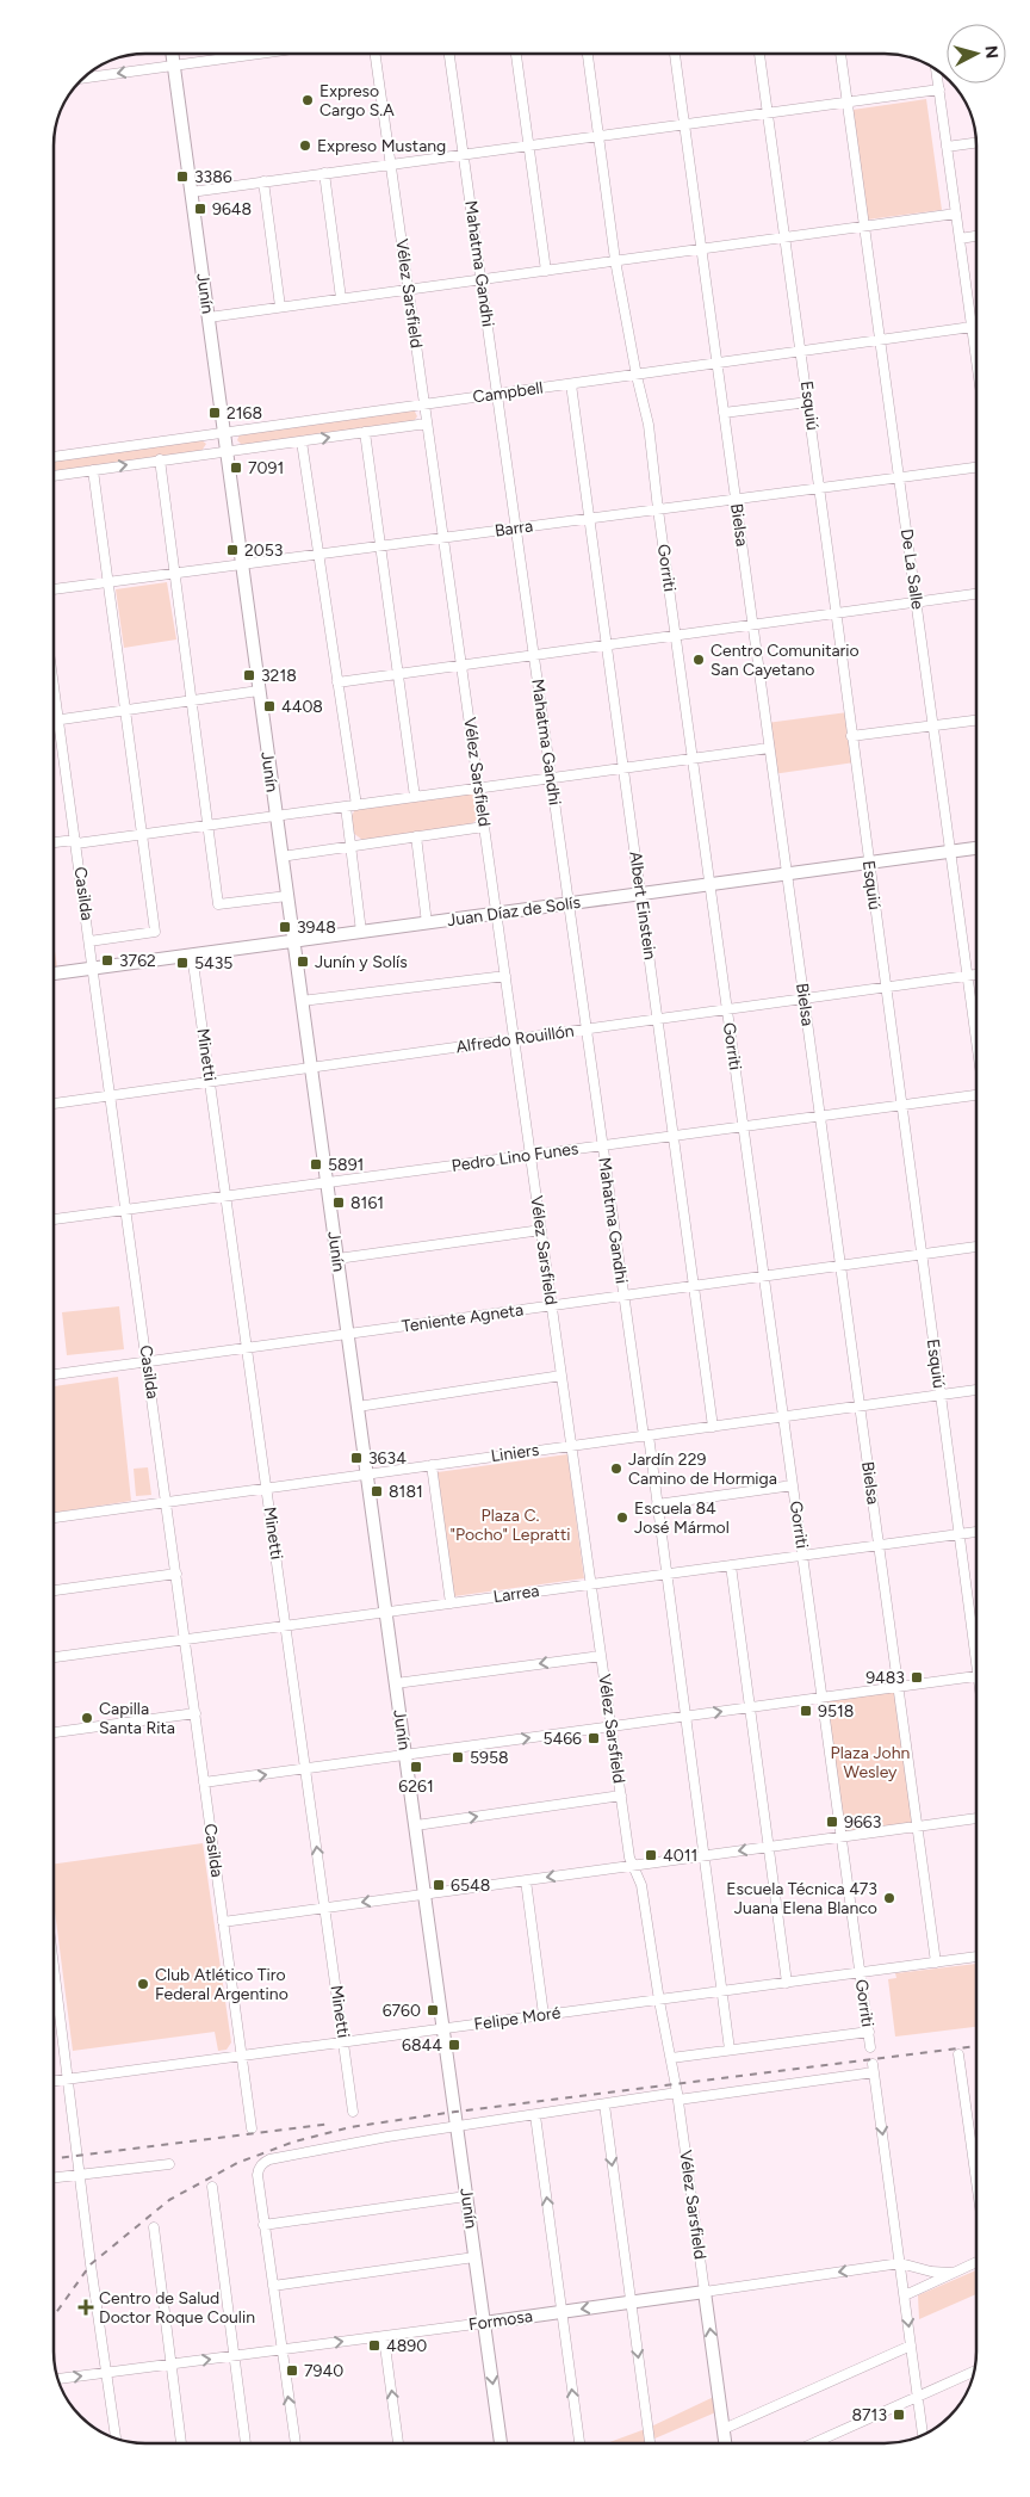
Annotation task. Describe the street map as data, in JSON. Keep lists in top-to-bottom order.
{
  "streets": {
    "main road": [
      "Junín",
      "Vélez Sarsfield",
      "Juan Díaz de Solís",
      "Formosa"
    ],
    "street": [
      "Mahatma Gandhi",
      "Campbell",
      "Esquiú",
      "Bielsa",
      "Barra",
      "Gorriti",
      "De La Salle",
      "Casilda",
      "Albert Einstein",
      "Alfredo Rouillón",
      "Minetti",
      "Pedro Lino Funes",
      "Teniente Agneta",
      "Liniers",
      "Larrea",
      "Felipe Moré"
    ]
  },
  "crossings": [
    ["Mahatma Gandhi", "Campbell"],
    ["Mahatma Gandhi", "Barra"],
    ["Mahatma Gandhi", "Juan Díaz de Solís"],
    ["Mahatma Gandhi", "Alfredo Rouillón"],
    ["Mahatma Gandhi", "Pedro Lino Funes"],
    ["Mahatma Gandhi", "Teniente Agneta"],
    ["Mahatma Gandhi", "Liniers"],
    ["Mahatma Gandhi", "Larrea"],
    ["Mahatma Gandhi", "Felipe Moré"],
    ["Junín", "Campbell"],
    ["Junín", "Barra"],
    ["Junín", "Juan Díaz de Solís"],
    ["Junín", "Alfredo Rouillón"],
    ["Junín", "Pedro Lino Funes"],
    ["Junín", "Teniente Agneta"],
    ["Junín", "Liniers"],
    ["Junín", "Larrea"],
    ["Junín", "Felipe Moré"],
    ["Junín", "Formosa"],
    ["Vélez Sarsfield", "Campbell"],
    ["Vélez Sarsfield", "Barra"],
    ["Vélez Sarsfield", "Juan Díaz de Solís"],
    ["Vélez Sarsfield", "Alfredo Rouillón"],
    ["Vélez Sarsfield", "Pedro Lino Funes"],
    ["Vélez Sarsfield", "Teniente Agneta"],
    ["Vélez Sarsfield", "Liniers"],
    ["Vélez Sarsfield", "Larrea"],
    ["Vélez Sarsfield", "Felipe Moré"],
    ["Vélez Sarsfield", "Formosa"],
    ["Campbell", "Esquiú"],
    ["Campbell", "Bielsa"],
    ["Campbell", "Gorriti"],
    ["Campbell", "De La Salle"],
    ["Campbell", "Albert Einstein"],
    ["Esquiú", "Barra"],
    ["Esquiú", "Juan Díaz de Solís"],
    ["Esquiú", "Alfredo Rouillón"],
    ["Esquiú", "Pedro Lino Funes"],
    ["Esquiú", "Teniente Agneta"],
    ["Esquiú", "Liniers"],
    ["Esquiú", "Larrea"],
    ["Bielsa", "Barra"],
    ["Bielsa", "Juan Díaz de Solís"],
    ["Bielsa", "Alfredo Rouillón"],
    ["Bielsa", "Pedro Lino Funes"],
    ["Bielsa", "Teniente Agneta"],
    ["Bielsa", "Liniers"],
    ["Bielsa", "Larrea"],
    ["Bielsa", "Felipe Moré"],
    ["Barra", "Gorriti"],
    ["Barra", "De La Salle"],
    ["Barra", "Albert Einstein"],
    ["Gorriti", "Juan Díaz de Solís"],
    ["Gorriti", "Alfredo Rouillón"],
    ["Gorriti", "Pedro Lino Funes"],
    ["Gorriti", "Teniente Agneta"],
    ["Gorriti", "Liniers"],
    ["Gorriti", "Larrea"],
    ["Gorriti", "Felipe Moré"],
    ["De La Salle", "Juan Díaz de Solís"],
    ["De La Salle", "Alfredo Rouillón"],
    ["Casilda", "Juan Díaz de Solís"],
    ["Casilda", "Alfredo Rouillón"],
    ["Casilda", "Pedro Lino Funes"],
    ["Casilda", "Teniente Agneta"],
    ["Casilda", "Liniers"],
    ["Casilda", "Larrea"],
    ["Casilda", "Felipe Moré"],
    ["Albert Einstein", "Juan Díaz de Solís"],
    ["Albert Einstein", "Alfredo Rouillón"],
    ["Albert Einstein", "Pedro Lino Funes"],
    ["Albert Einstein", "Teniente Agneta"],
    ["Albert Einstein", "Liniers"],
    ["Juan Díaz de Solís", "Minetti"],
    ["Alfredo Rouillón", "Minetti"],
    ["Minetti", "Pedro Lino Funes"],
    ["Minetti", "Teniente Agneta"],
    ["Minetti", "Liniers"],
    ["Minetti", "Larrea"],
    ["Minetti", "Felipe Moré"]
  ],
  "parks": ["Plaza C. \"Pocho\" Lepratti", "Plaza John Wesley"],
  "places": {
    "other": [
      "Expreso Cargo S.A",
      "Expreso Mustang",
      "Centro Comunitario San Cayetano",
      "Jardín 229 Camino de Hormiga",
      "Escuela 84 José Mármol",
      "Capilla Santa Rita",
      "Escuela Técnica 473 Juana Elena Blanco",
      "Club Atlético Tiro Federal Argentino"
    ],
    "transit": [
      "3386",
      "9648",
      "2168",
      "7091",
      "2053",
      "3218",
      "4408",
      "3948",
      "3762",
      "Junín y Solís",
      "5435",
      "5891",
      "8161",
      "3634",
      "8181",
      "9483",
      "9518",
      "5466",
      "5958",
      "6261",
      "9663",
      "4011",
      "6548",
      "6760",
      "6844",
      "4890",
      "7940",
      "8713"
    ],
    "health": ["Centro de Salud Doctor Roque Coulin"]
  },
  "north": "right"
}
